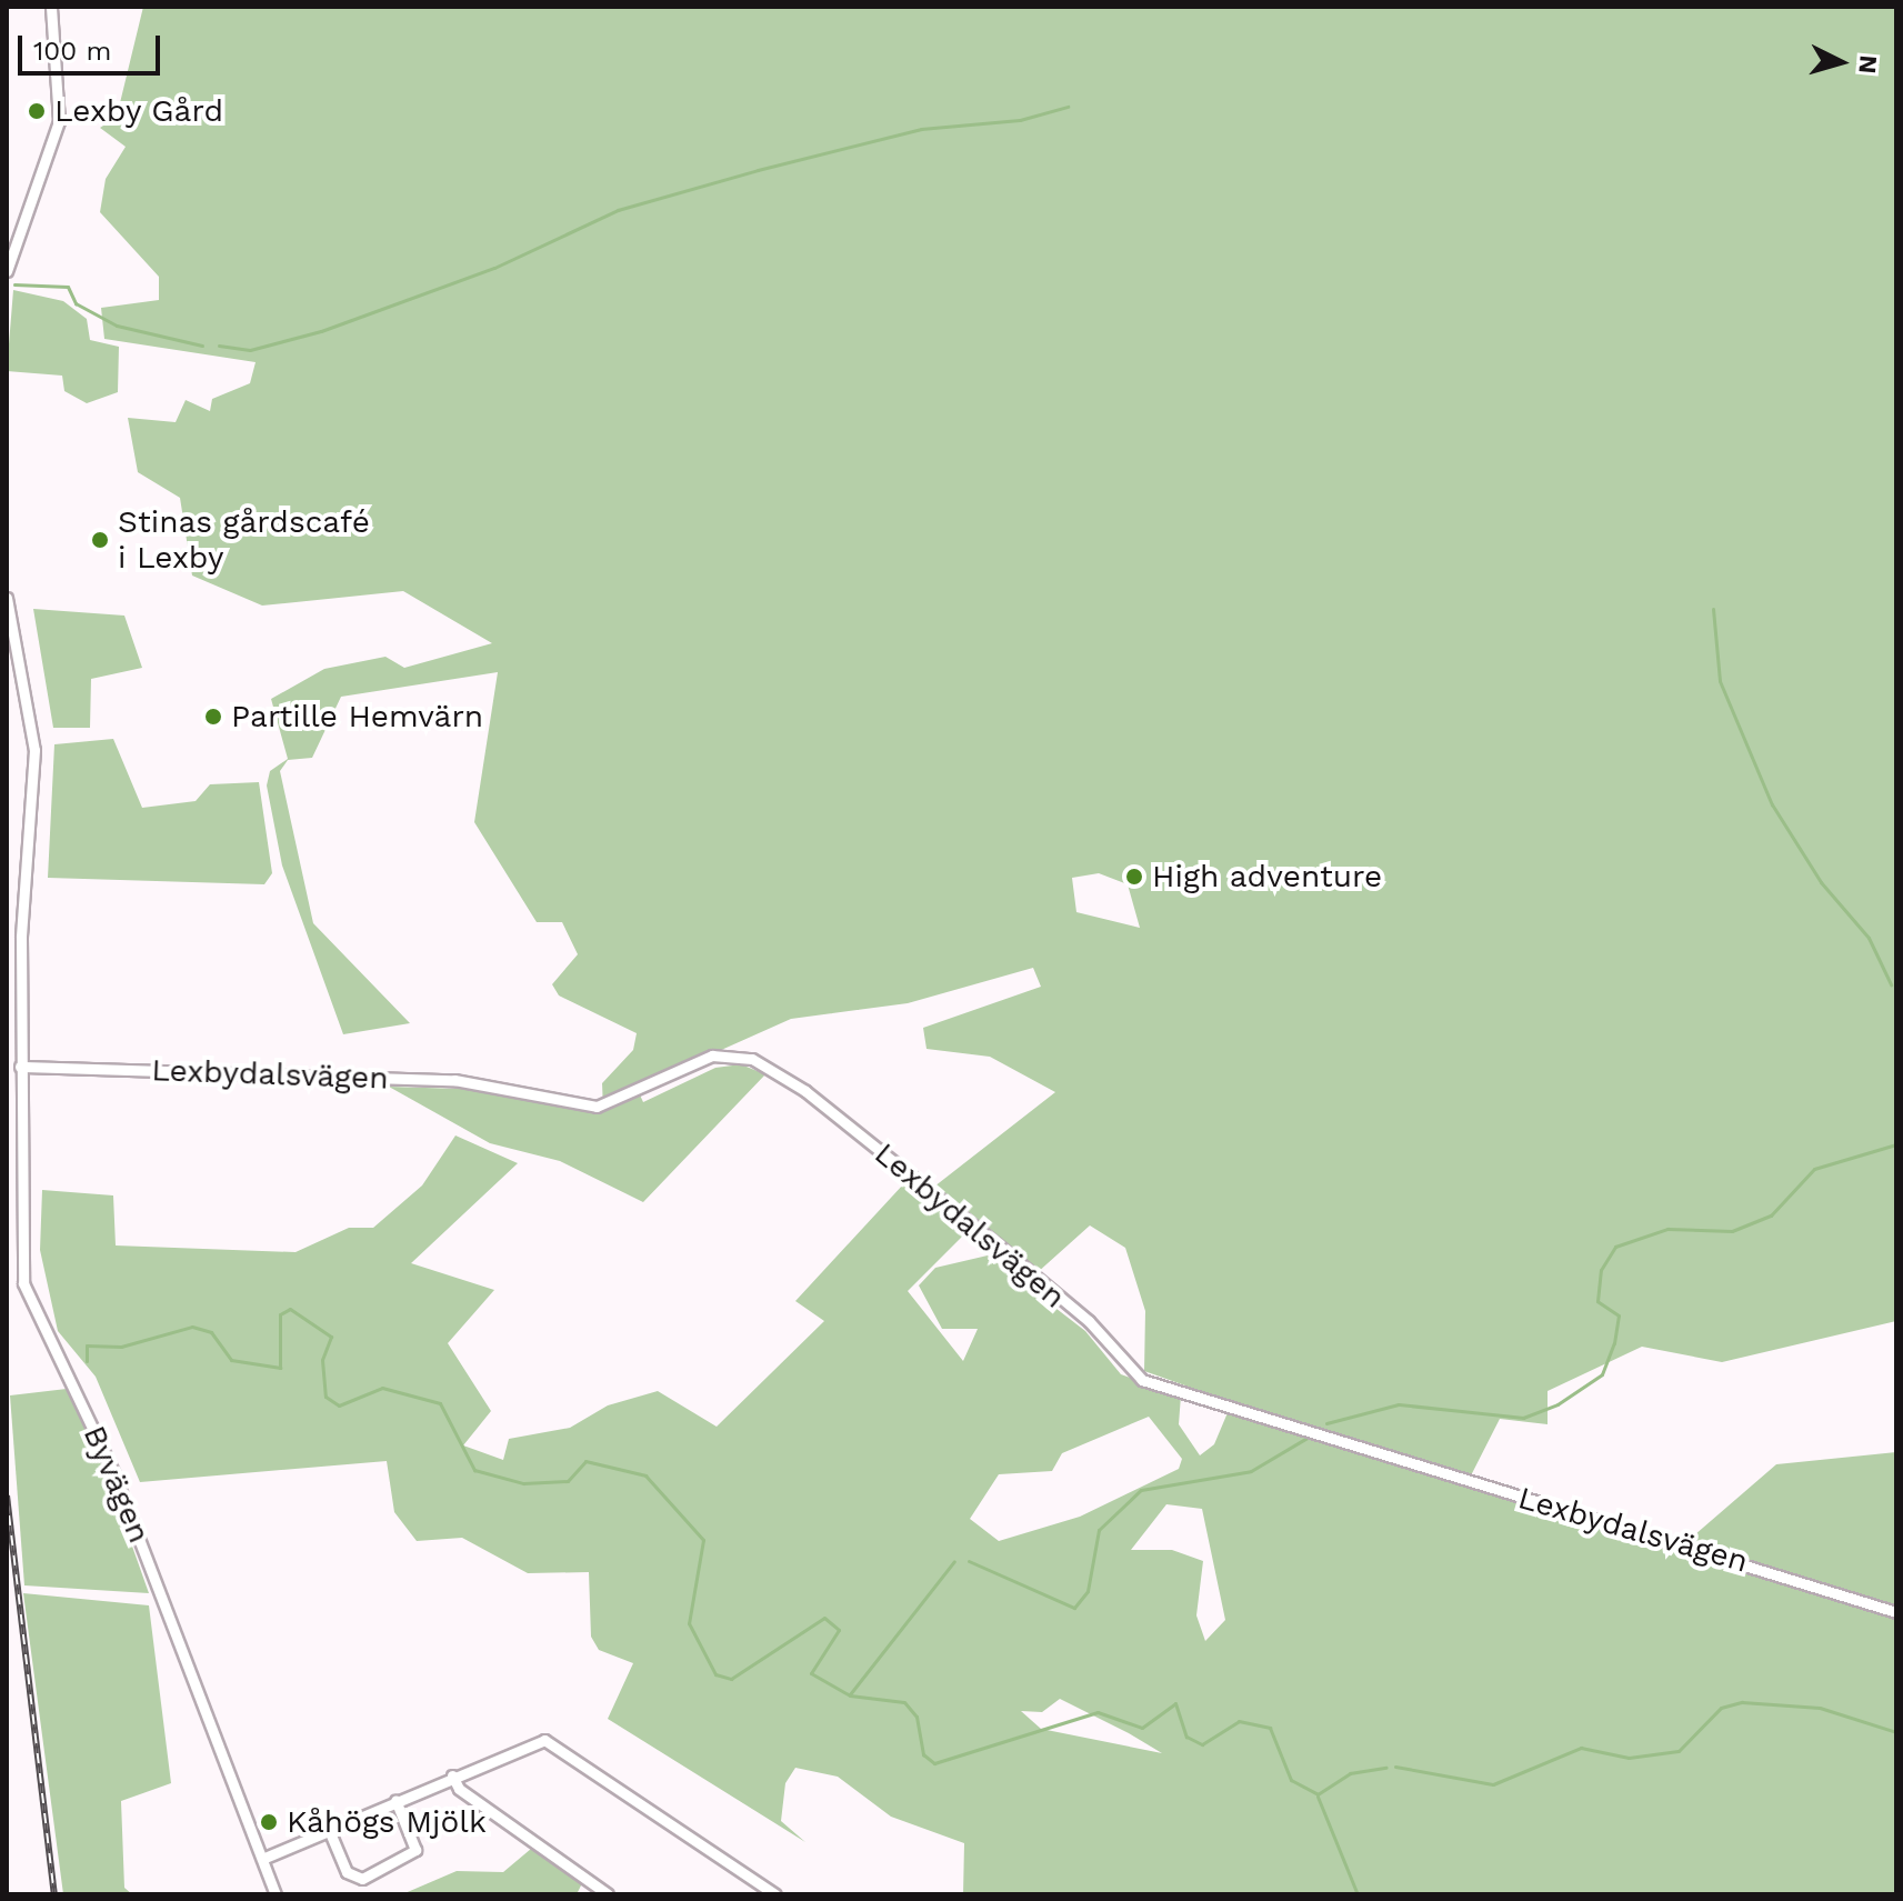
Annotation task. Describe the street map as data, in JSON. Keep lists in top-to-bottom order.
{
  "streets": {
    "street": ["Lexbydalsvägen", "Byvägen"]
  },
  "crossings": [
    ["Lexbydalsvägen", "Byvägen"]
  ],
  "places": [
    "Lexby Gård",
    "Stinas gårdscafé i Lexby",
    "Partille Hemvärn",
    "High adventure",
    "Kåhögs Mjölk"
  ],
  "scale_bar": "100 m",
  "north": "right"
}
